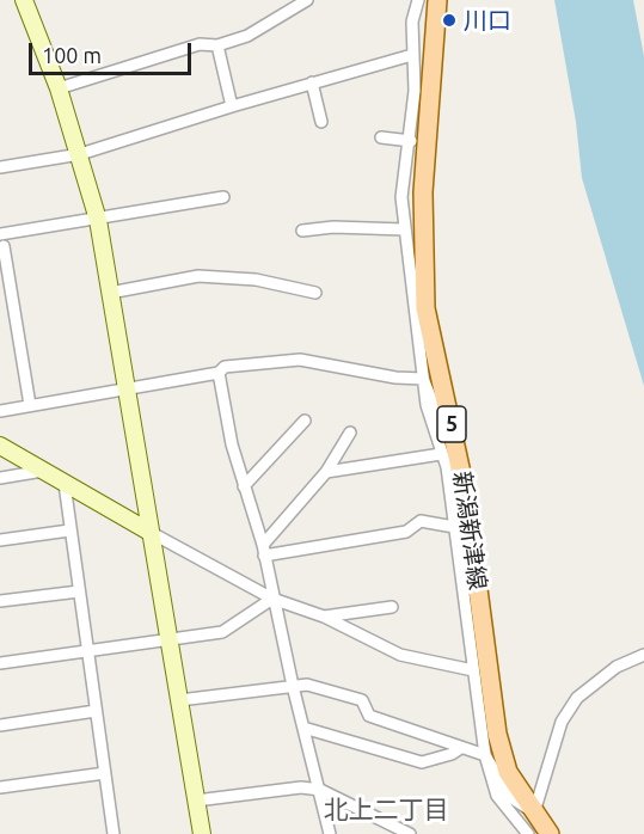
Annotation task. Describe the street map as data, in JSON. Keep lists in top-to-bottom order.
{
  "streets": {
    "main road": ["5", "新潟新津線"]
  },
  "districts": ["北上二丁目"],
  "places": ["川口"],
  "scale_bar": "100 m"
}
